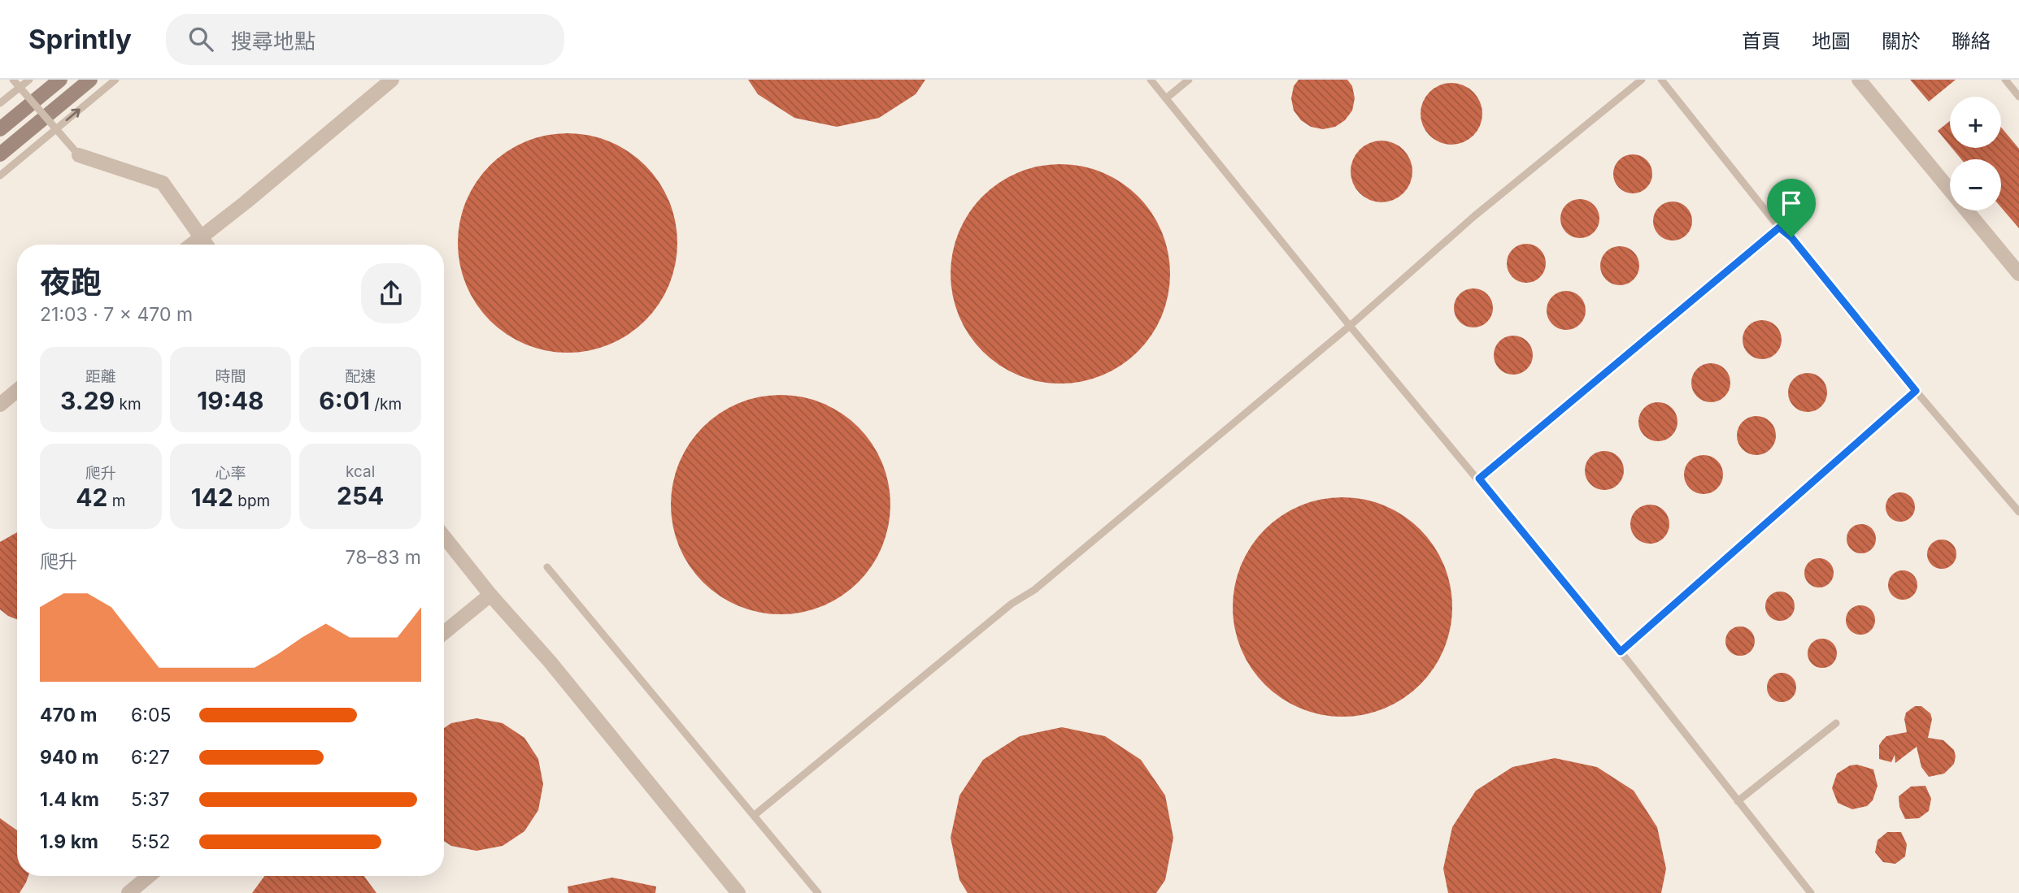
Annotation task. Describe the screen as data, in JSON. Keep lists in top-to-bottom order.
{
  "page": {
    "header": "Sprintly",
    "search": "搜尋地點",
    "nav": [
      "首頁",
      "地圖",
      "關於",
      "聯絡"
    ],
    "map_buttons": ["+", "−"],
    "heading": ["夜跑", "21:03 · 7 × 470 m"],
    "stats": [
      ["距離", "3.29 km"],
      ["時間", "19:48"],
      ["配速", "6:01 /km"],
      ["爬升", "42 m"],
      ["心率", "142 bpm"],
      ["kcal", "254"]
    ],
    "chart": ["爬升", "78–83 m"],
    "list": [
      {
        "name": "470 m",
        "note": "6:05"
      },
      {
        "name": "940 m",
        "note": "6:27"
      },
      {
        "name": "1.4 km",
        "note": "5:37"
      },
      {
        "name": "1.9 km",
        "note": "5:52"
      }
    ]
  }
}
